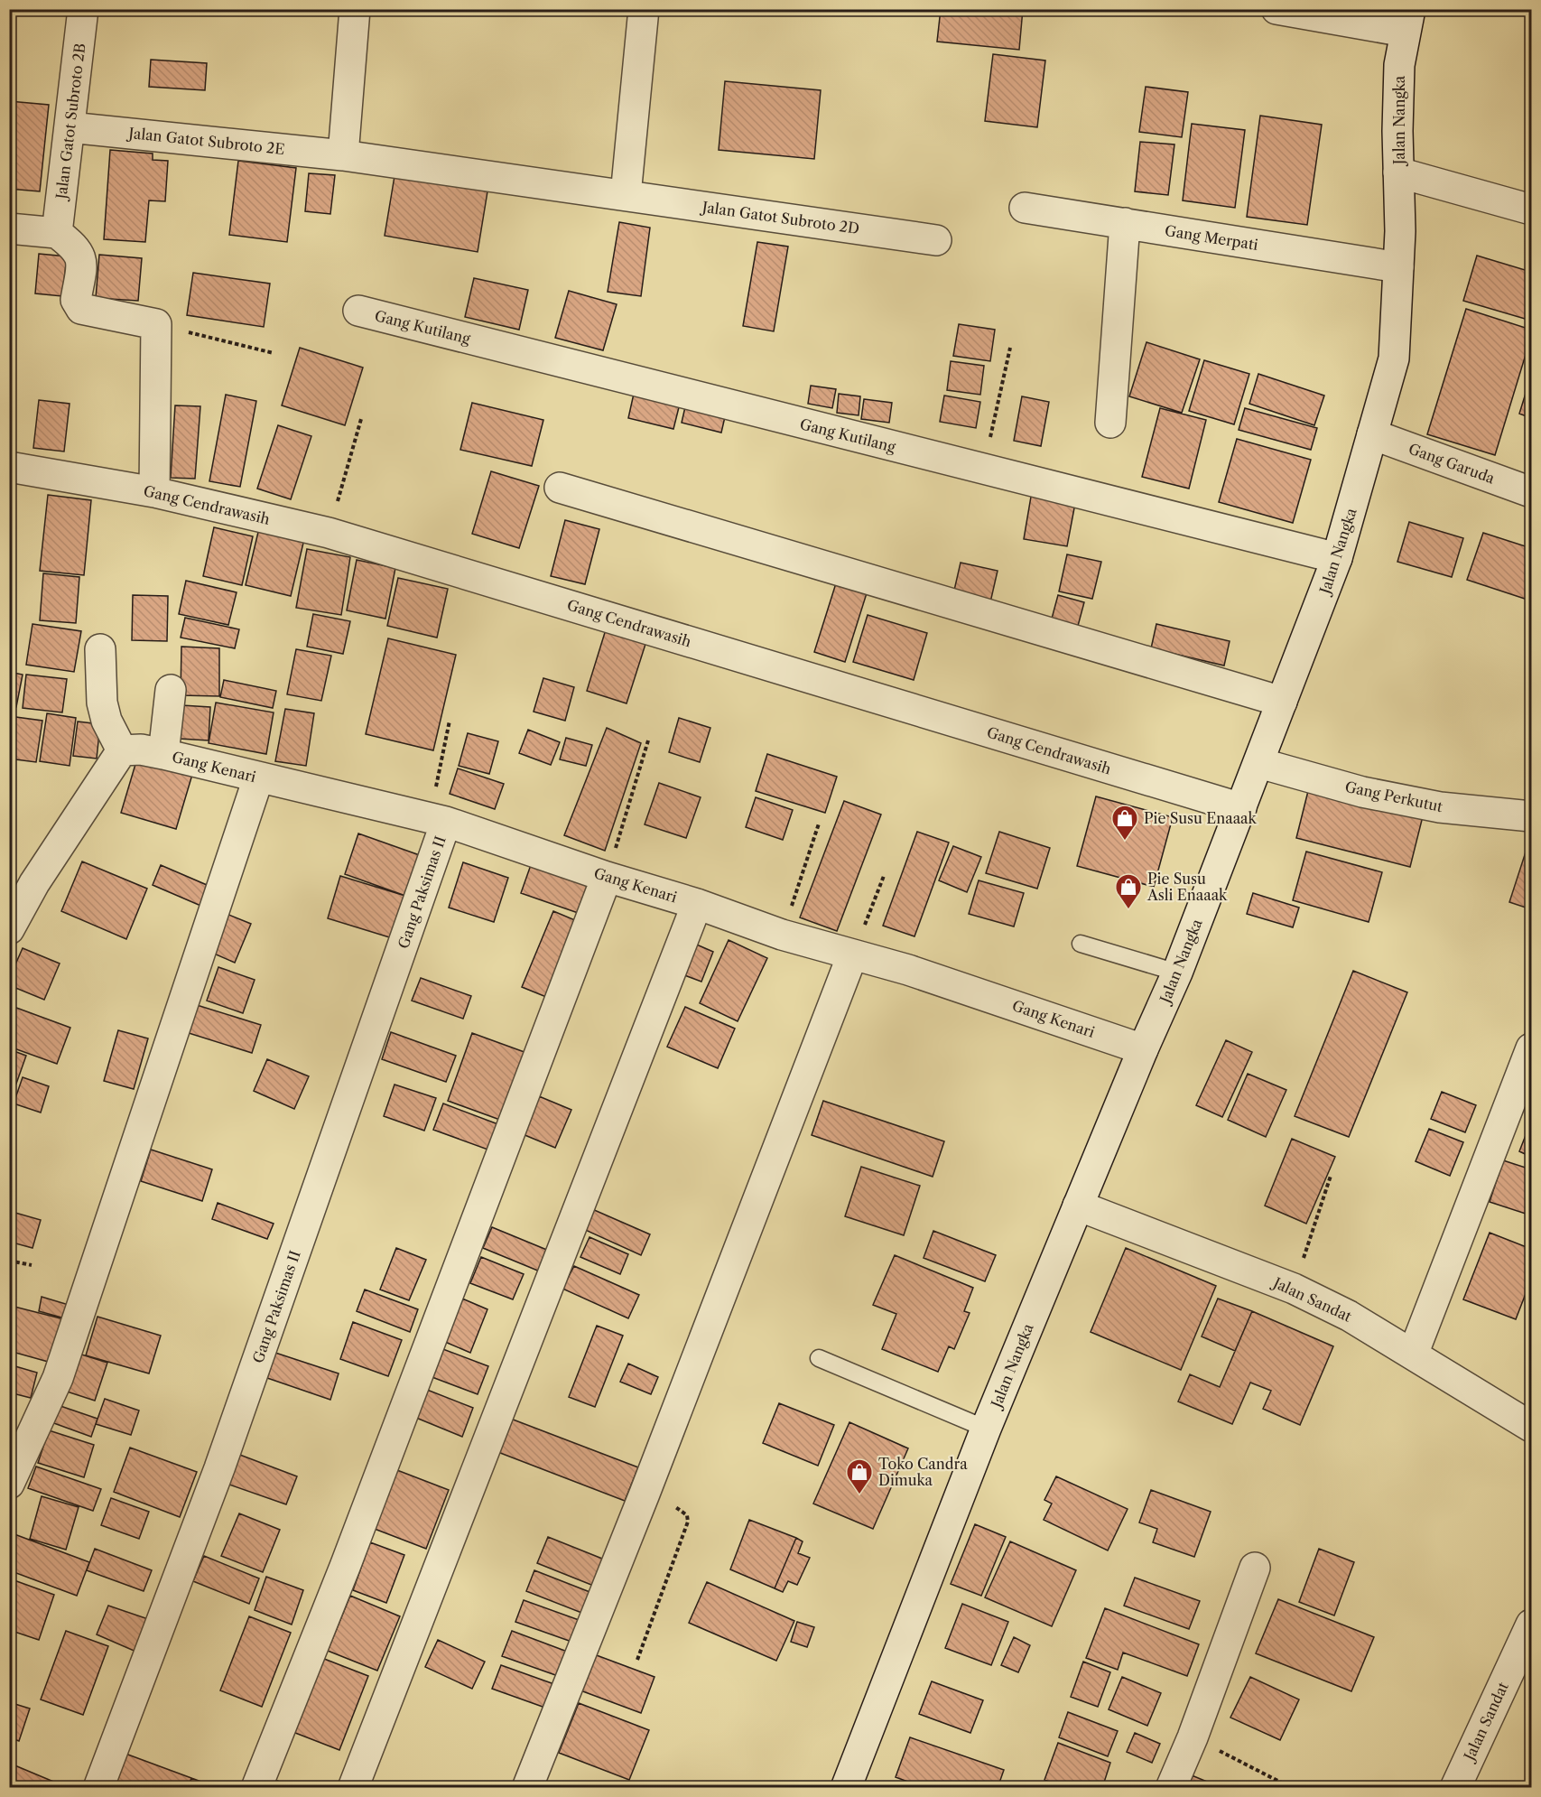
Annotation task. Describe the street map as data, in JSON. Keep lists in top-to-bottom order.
{
  "streets": {
    "street": [
      "Jalan Nangka",
      "Jalan Gatot Subroto 2B",
      "Jalan Gatot Subroto 2E",
      "Jalan Gatot Subroto 2D",
      "Gang Merpati",
      "Gang Kutilang",
      "Gang Garuda",
      "Gang Cendrawasih",
      "Gang Kenari",
      "Gang Perkutut",
      "Gang Paksimas II",
      "Jalan Sandat"
    ]
  },
  "crossings": [
    ["Jalan Nangka", "Gang Merpati"],
    ["Jalan Nangka", "Gang Kutilang"],
    ["Jalan Nangka", "Gang Garuda"],
    ["Jalan Nangka", "Gang Cendrawasih"],
    ["Jalan Nangka", "Gang Kenari"],
    ["Jalan Nangka", "Gang Perkutut"],
    ["Jalan Nangka", "Jalan Sandat"],
    ["Jalan Gatot Subroto 2B", "Jalan Gatot Subroto 2E"],
    ["Jalan Gatot Subroto 2E", "Jalan Gatot Subroto 2D"],
    ["Gang Kenari", "Gang Paksimas II"]
  ],
  "places": {
    "shop": ["Pie Susu Enaaak", "Pie Susu Asli Enaaak", "Toko Candra Dimuka"]
  }
}
